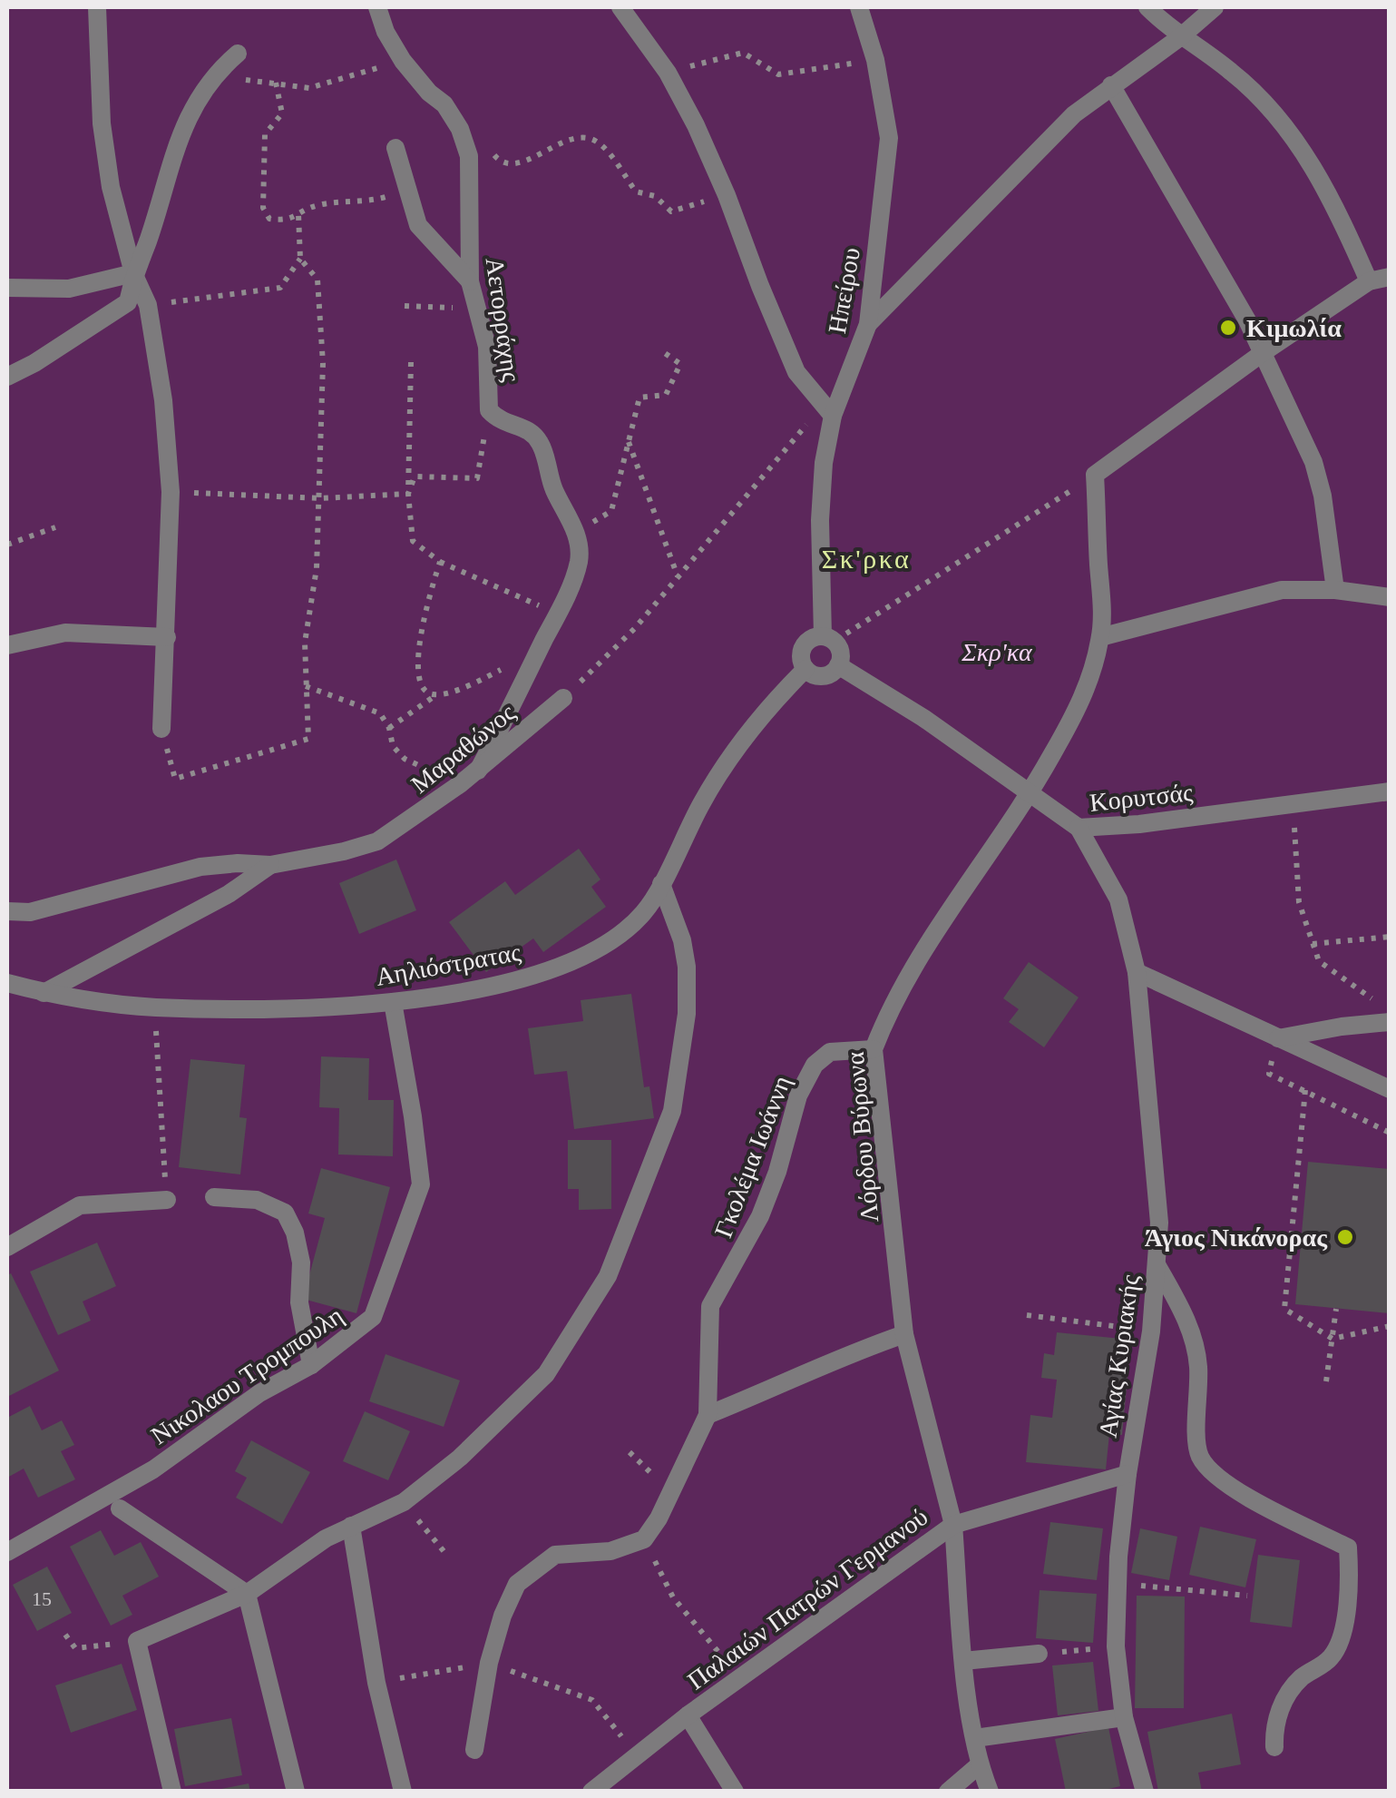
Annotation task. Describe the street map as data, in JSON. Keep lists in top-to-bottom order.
{
  "streets": {
    "street": [
      "Ηπείρου",
      "Αετορράχης",
      "Μαραθώνος",
      "Κορυτσάς",
      "Αηλιόστρατας",
      "Λόρδου Βύρωνα",
      "Γκολέμα Ιωάννη",
      "Αγίας Κυριακής",
      "Νικολαου Τρομπουλη",
      "Παλαιών Πατρών Γερμανού"
    ]
  },
  "crossings": [
    ["Ηπείρου", "Κορυτσάς"],
    ["Ηπείρου", "Αηλιόστρατας"],
    ["Αετορράχης", "Μαραθώνος"],
    ["Κορυτσάς", "Αηλιόστρατας"],
    ["Κορυτσάς", "Λόρδου Βύρωνα"],
    ["Κορυτσάς", "Αγίας Κυριακής"],
    ["Αηλιόστρατας", "Νικολαου Τρομπουλη"],
    ["Λόρδου Βύρωνα", "Γκολέμα Ιωάννη"],
    ["Λόρδου Βύρωνα", "Παλαιών Πατρών Γερμανού"],
    ["Αγίας Κυριακής", "Παλαιών Πατρών Γερμανού"]
  ],
  "districts": ["Σκ'ρκα"],
  "parks": ["Σκρ'κα"],
  "places": ["Κιμωλία", "Άγιος Νικάνορας"],
  "house_numbers": ["15"]
}
